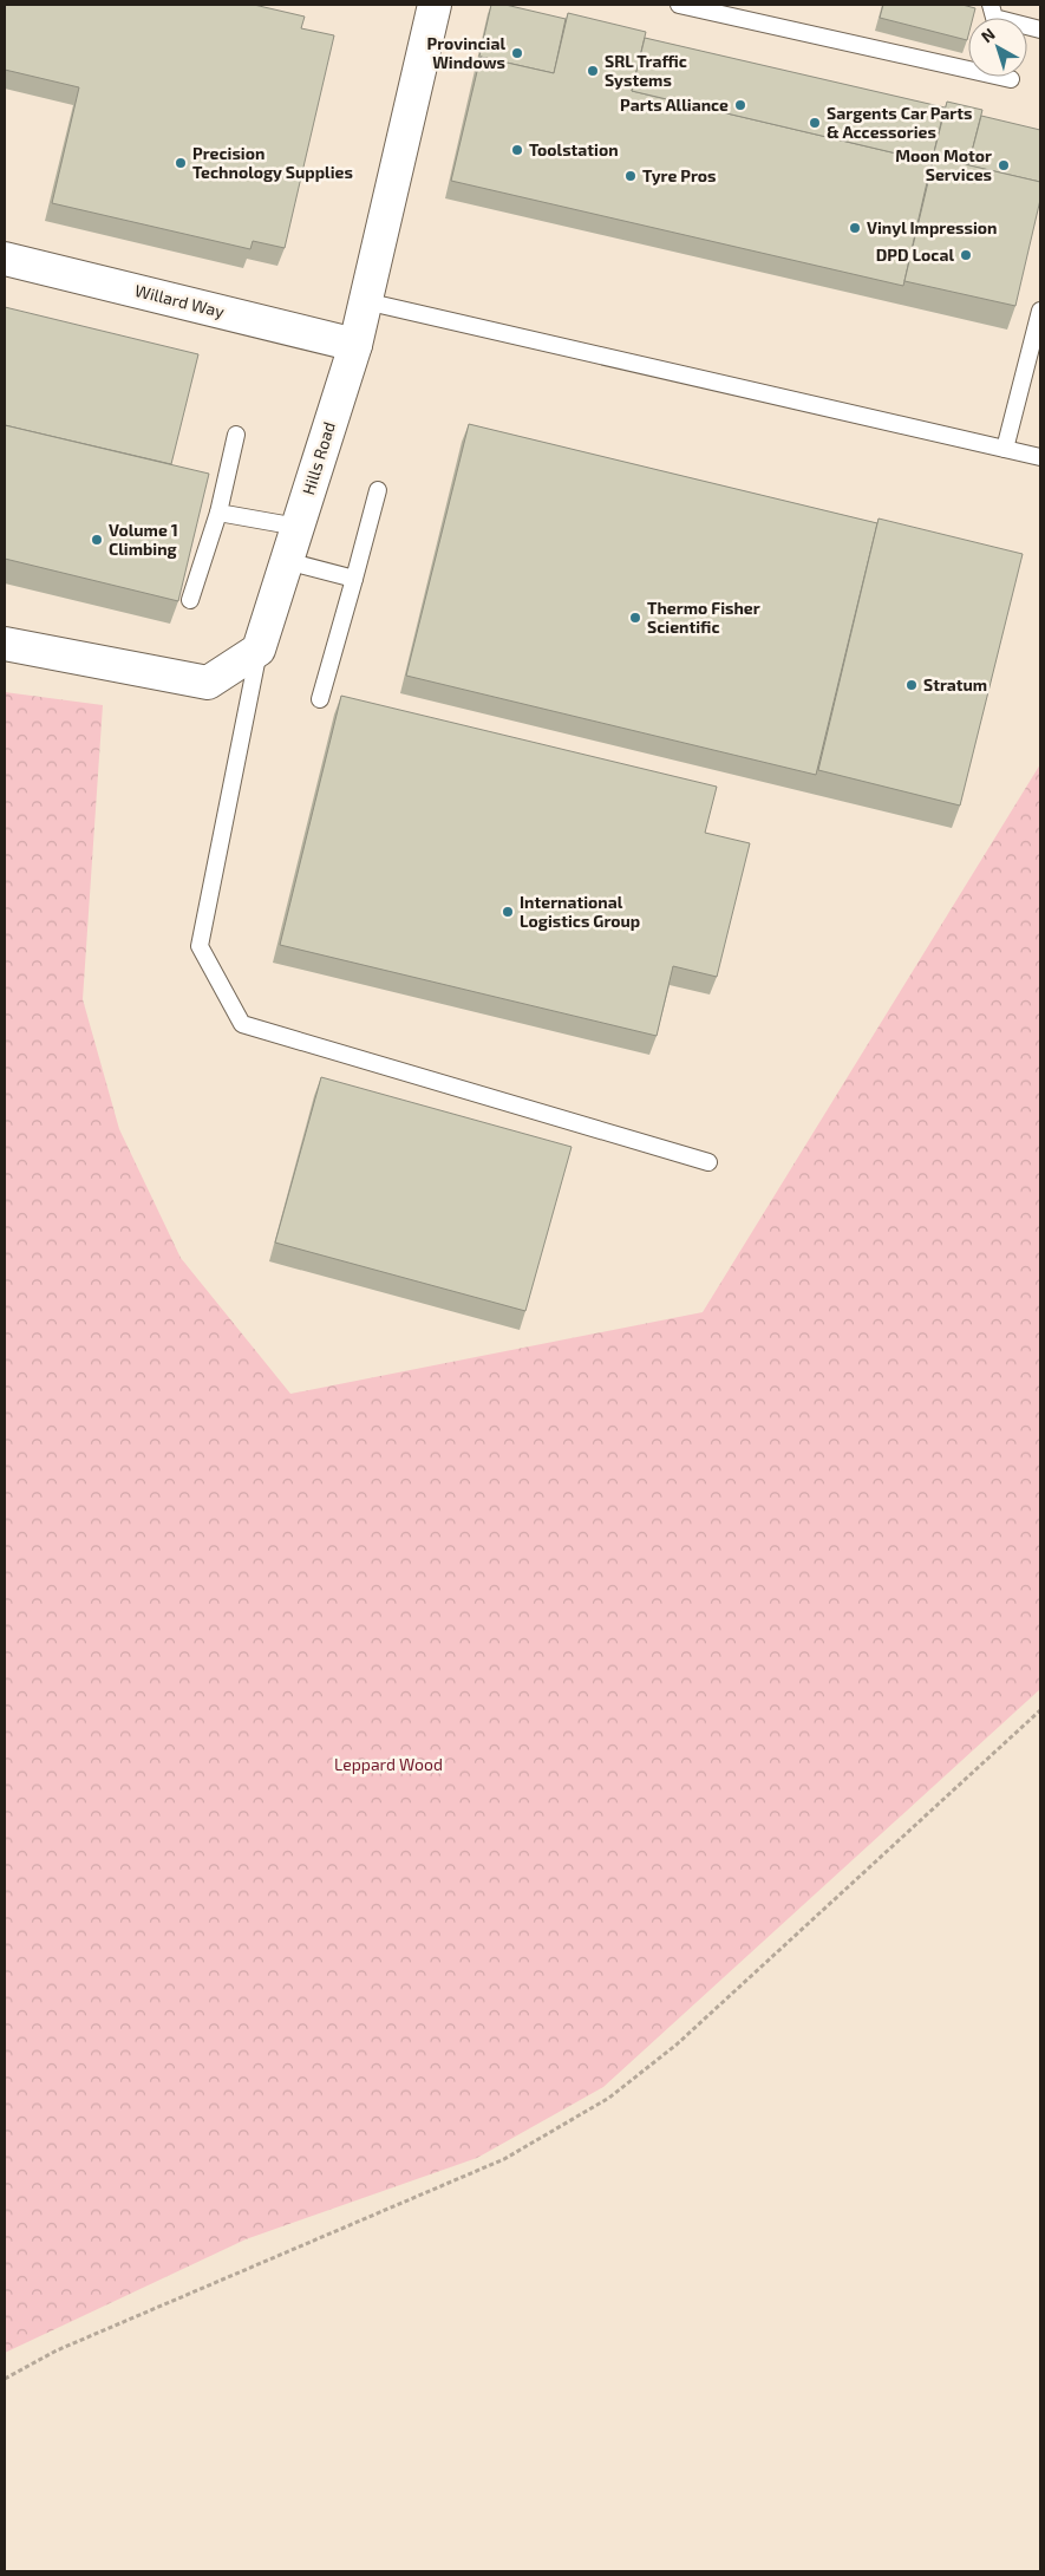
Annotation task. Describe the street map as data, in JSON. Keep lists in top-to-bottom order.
{
  "streets": {
    "street": ["Willard Way", "Hills Road"]
  },
  "crossings": [
    ["Willard Way", "Hills Road"]
  ],
  "parks": ["Leppard Wood"],
  "places": [
    "Provincial Windows",
    "SRL Traffic Systems",
    "Parts Alliance",
    "Sargents Car Parts & Accessories",
    "Toolstation",
    "Precision Technology Supplies",
    "Moon Motor Services",
    "Tyre Pros",
    "Vinyl Impression",
    "DPD Local",
    "Volume 1 Climbing",
    "Thermo Fisher Scientific",
    "Stratum",
    "International Logistics Group"
  ],
  "north": "top left"
}
